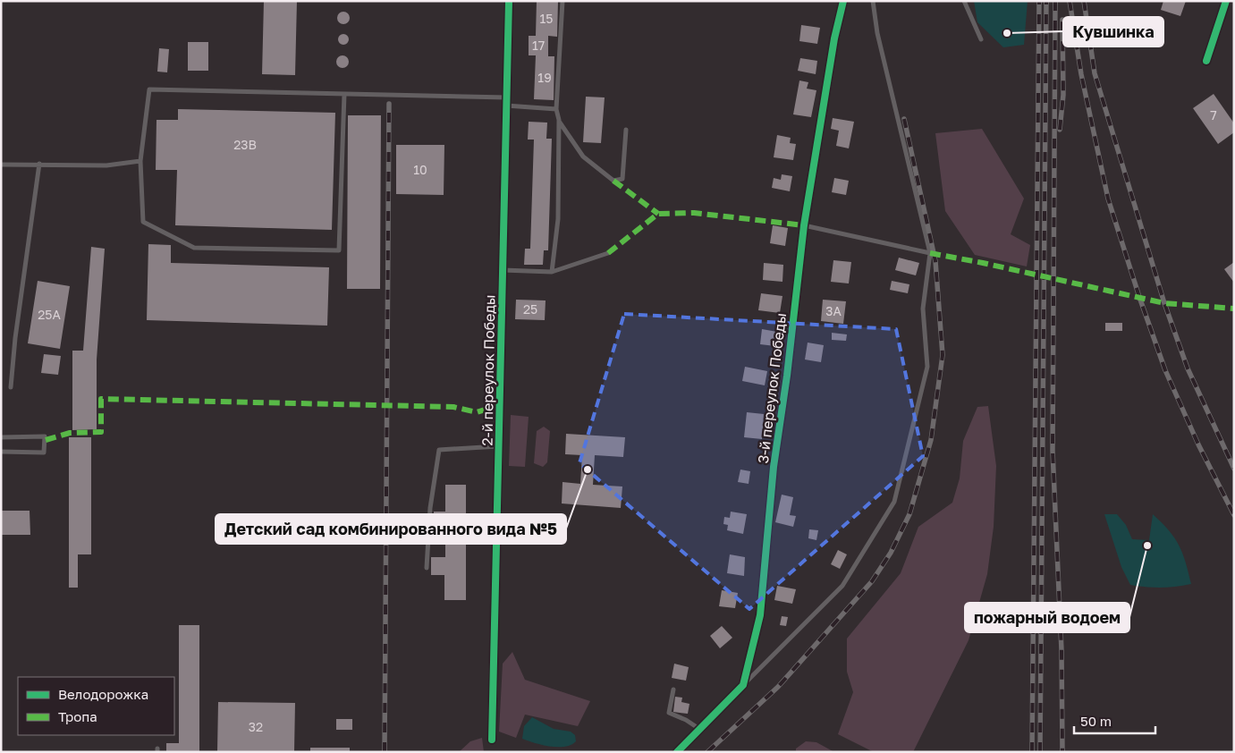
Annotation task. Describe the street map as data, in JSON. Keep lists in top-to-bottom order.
{
  "streets": {
    "street": ["2-й переулок Победы", "3-й переулок Победы"]
  },
  "places": ["Кувшинка", "Детский сад комбинированного вида №5", "пожарный водоем"],
  "house_numbers": [
    "15",
    "17",
    "19",
    "7",
    "23В",
    "10",
    "25",
    "3А",
    "25А",
    "32"
  ],
  "legend": ["Велодорожка", "Тропа"],
  "scale_bar": "50 m"
}
